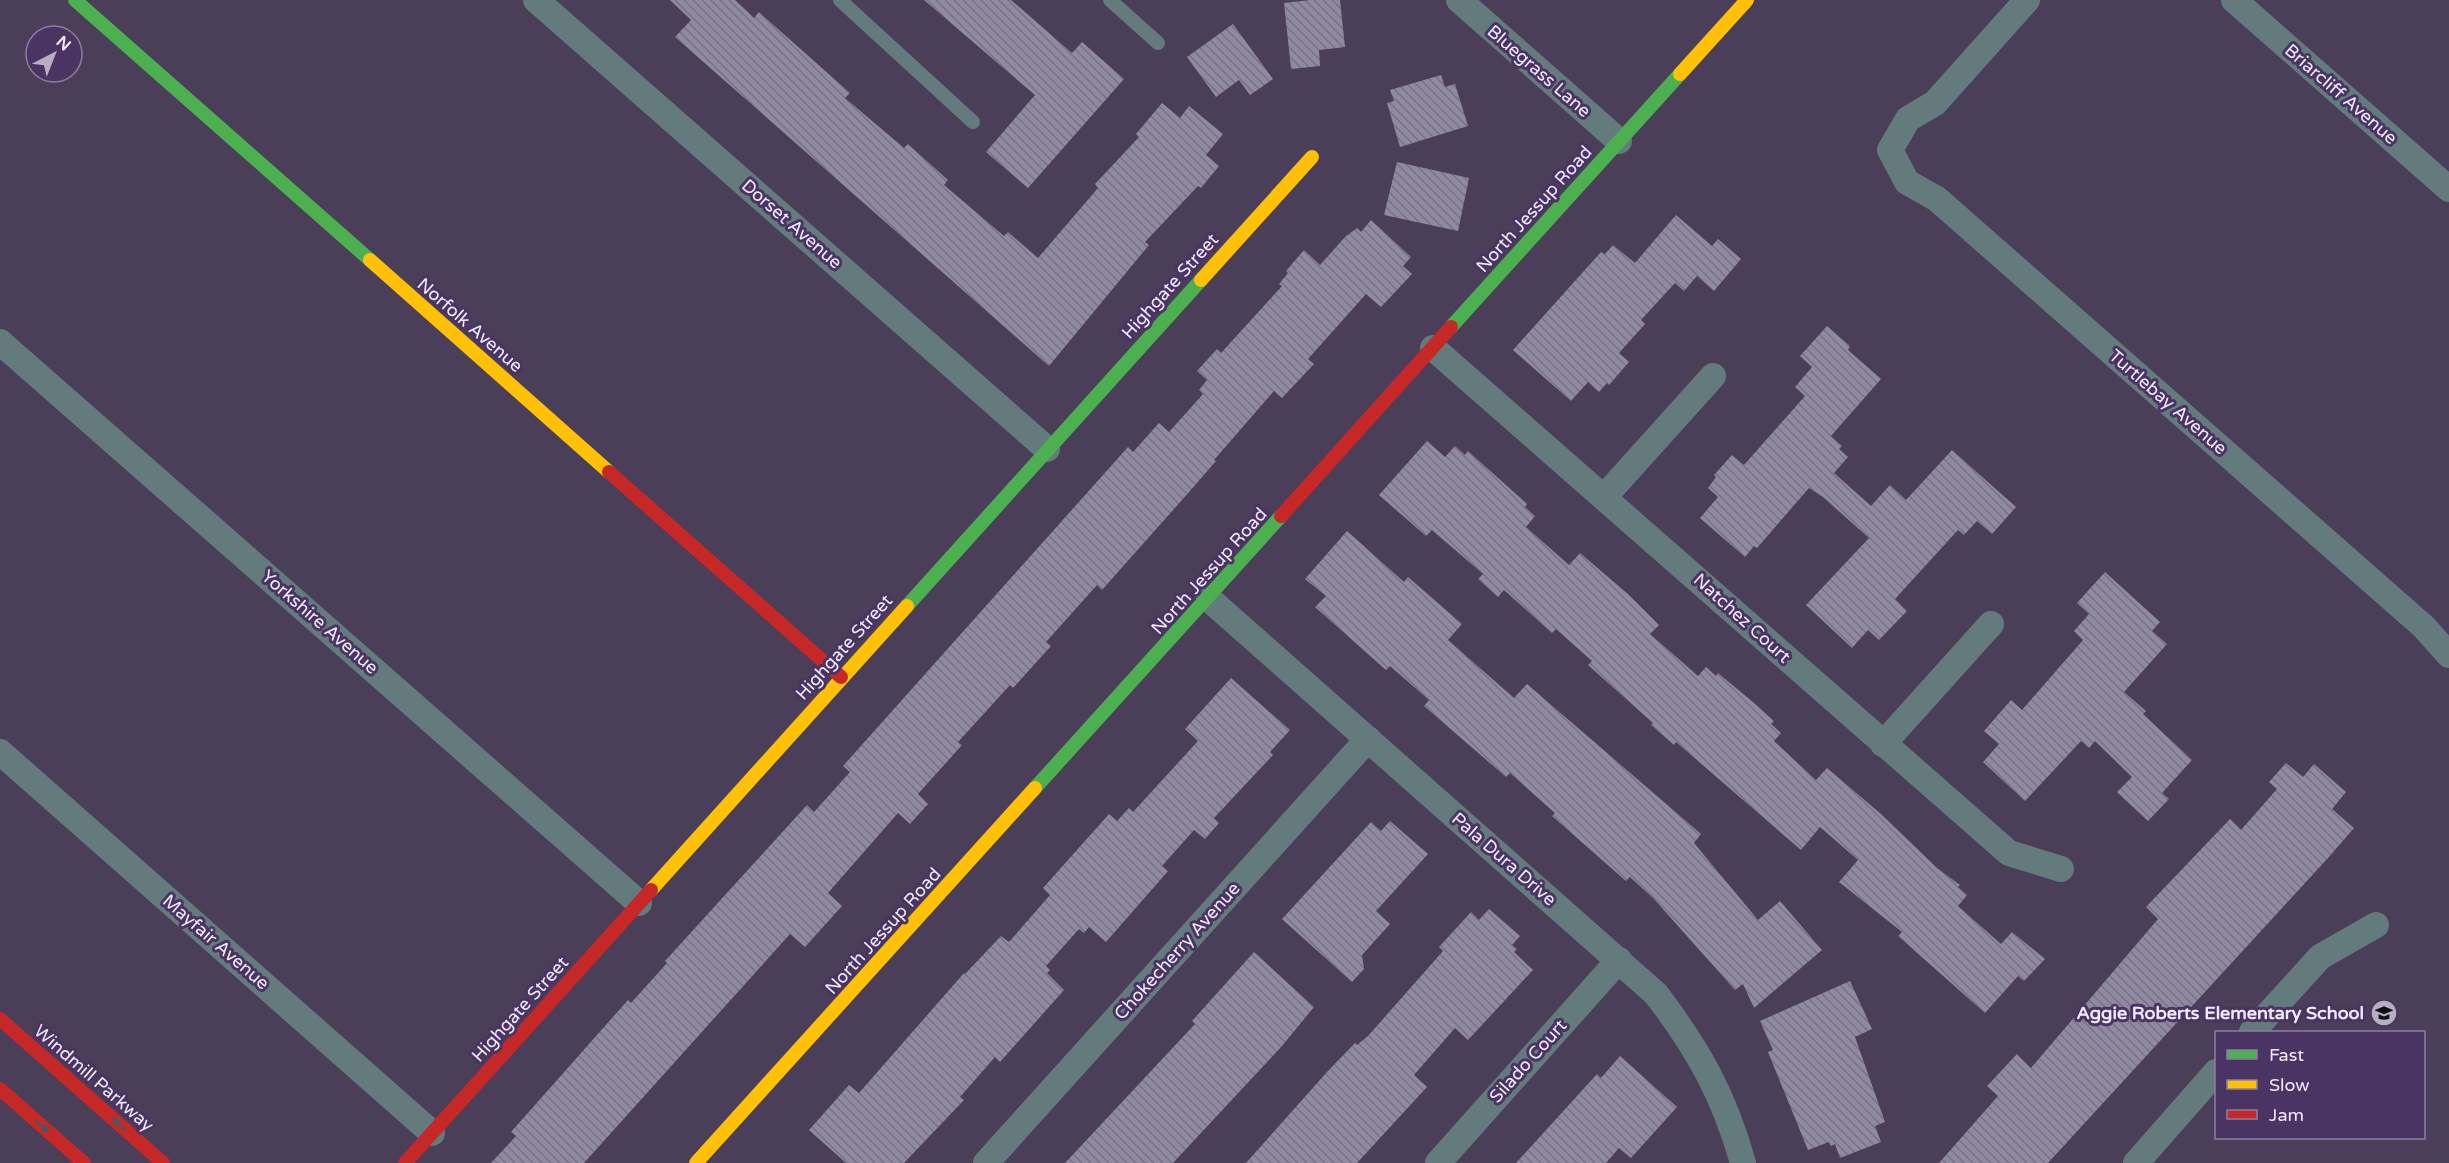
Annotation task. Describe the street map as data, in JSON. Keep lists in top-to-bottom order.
{
  "streets": {
    "street": [
      "Bluegrass Lane",
      "Briarcliff Avenue",
      "North Jessup Road",
      "Dorset Avenue",
      "Highgate Street",
      "Norfolk Avenue",
      "Turtlebay Avenue",
      "Natchez Court",
      "Yorkshire Avenue",
      "Pala Dura Drive",
      "Mayfair Avenue",
      "Chokecherry Avenue",
      "Silado Court",
      "Windmill Parkway"
    ]
  },
  "crossings": [
    ["Bluegrass Lane", "North Jessup Road"],
    ["North Jessup Road", "Natchez Court"],
    ["North Jessup Road", "Pala Dura Drive"],
    ["Dorset Avenue", "Highgate Street"],
    ["Highgate Street", "Norfolk Avenue"],
    ["Highgate Street", "Yorkshire Avenue"],
    ["Highgate Street", "Mayfair Avenue"],
    ["Pala Dura Drive", "Chokecherry Avenue"],
    ["Pala Dura Drive", "Silado Court"]
  ],
  "places": {
    "school or university": ["Aggie Roberts Elementary School"]
  },
  "legend": ["Fast", "Slow", "Jam"],
  "north": "top right"
}
